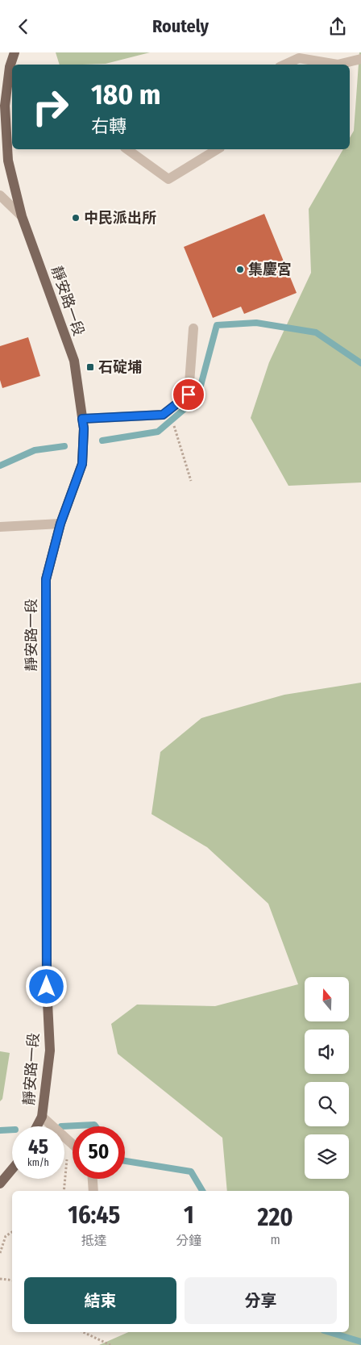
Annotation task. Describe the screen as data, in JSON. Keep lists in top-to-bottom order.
{
  "streets": {
    "main road": ["靜安路一段"]
  },
  "places": {
    "other": ["中民派出所", "集慶宮"],
    "transit": ["石碇埔"]
  },
  "north": "top",
  "page": {
    "header": "Routely",
    "turn": ["180 m", "右轉"],
    "speed": "45 km/h",
    "limit": "50",
    "eta": [
      "16:45",
      "抵達",
      "1",
      "分鐘",
      "220",
      "m"
    ],
    "buttons": ["結束", "分享"]
  }
}
